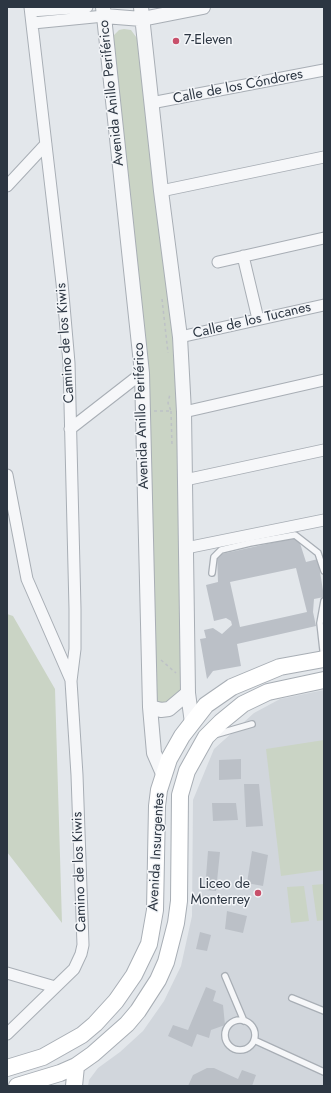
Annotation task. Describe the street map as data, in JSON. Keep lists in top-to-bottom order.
{
  "streets": {
    "main road": ["Avenida Insurgentes"],
    "street": [
      "Calle de los Cóndores",
      "Avenida Anillo Periférico",
      "Calle de los Tucanes",
      "Camino de los Kiwis"
    ]
  },
  "crossings": [
    ["Avenida Anillo Periférico", "Avenida Insurgentes"]
  ],
  "places": ["7-Eleven", "Liceo de Monterrey"]
}
